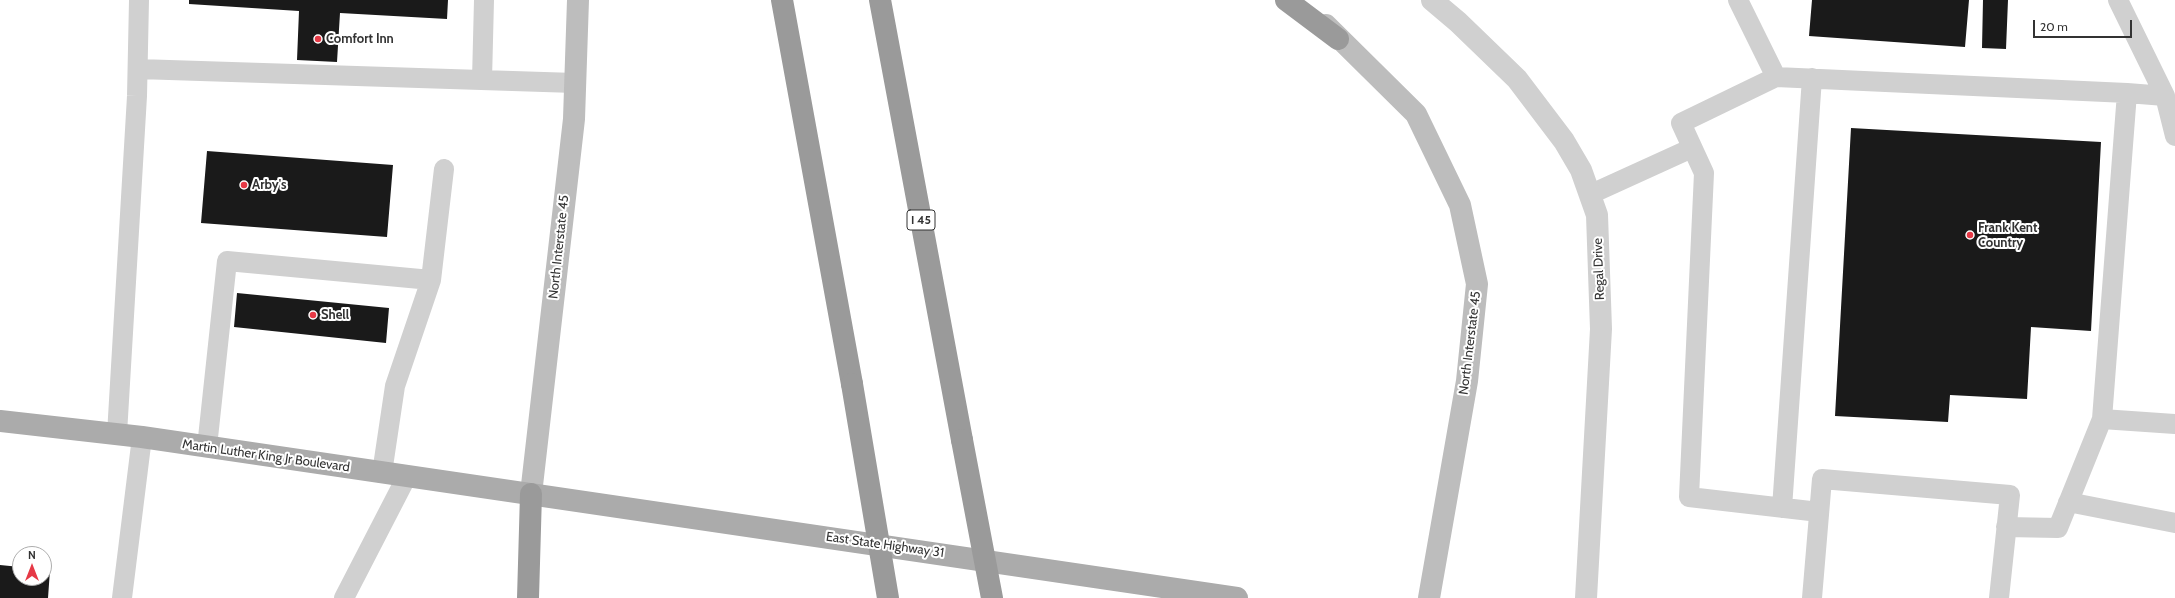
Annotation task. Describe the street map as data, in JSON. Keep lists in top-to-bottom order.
{
  "streets": {
    "highway": ["I 45"],
    "main road": ["North Interstate 45", "Martin Luther King Jr Boulevard", "East State Highway 31"],
    "street": ["Regal Drive"]
  },
  "crossings": [
    ["North Interstate 45", "Martin Luther King Jr Boulevard"],
    ["North Interstate 45", "East State Highway 31"],
    ["Martin Luther King Jr Boulevard", "East State Highway 31"]
  ],
  "places": [
    "Comfort Inn",
    "Arby's",
    "Frank Kent Country",
    "Shell"
  ],
  "scale_bar": "20 m",
  "north": "top"
}
